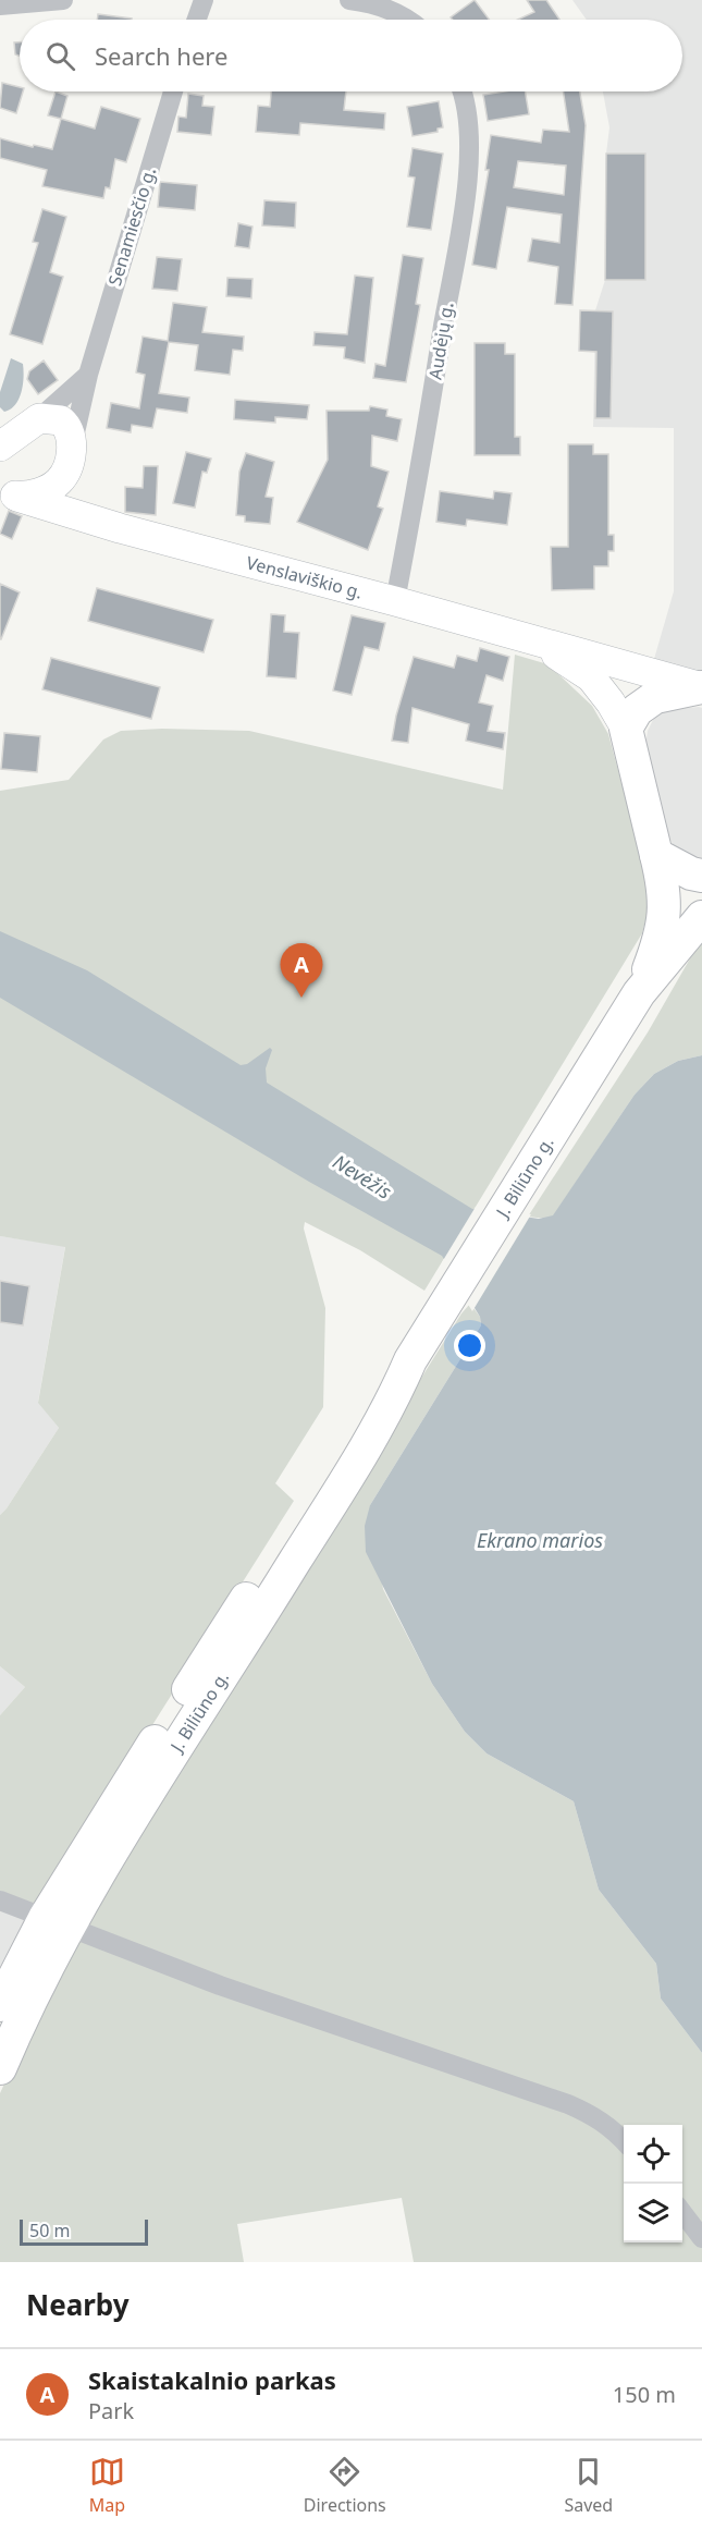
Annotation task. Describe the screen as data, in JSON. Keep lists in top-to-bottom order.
{
  "streets": {
    "main road": ["Venslaviškio g.", "J. Biliūno g."],
    "street": ["Senamiesčio g.", "Audėjų g."]
  },
  "crossings": [
    ["Audėjų g.", "Venslaviškio g."],
    ["Venslaviškio g.", "J. Biliūno g."]
  ],
  "water": ["Nevėžis", "Ekrano marios"],
  "scale_bar": "50 m",
  "page": {
    "search": "Search here",
    "pins": "A",
    "scale": "50 m",
    "heading": "Nearby",
    "list": [
      {
        "mark": "A",
        "name": "Skaistakalnio parkas",
        "note": "Park",
        "value": "150 m"
      }
    ],
    "nav": ["Map", "Directions", "Saved"]
  }
}
